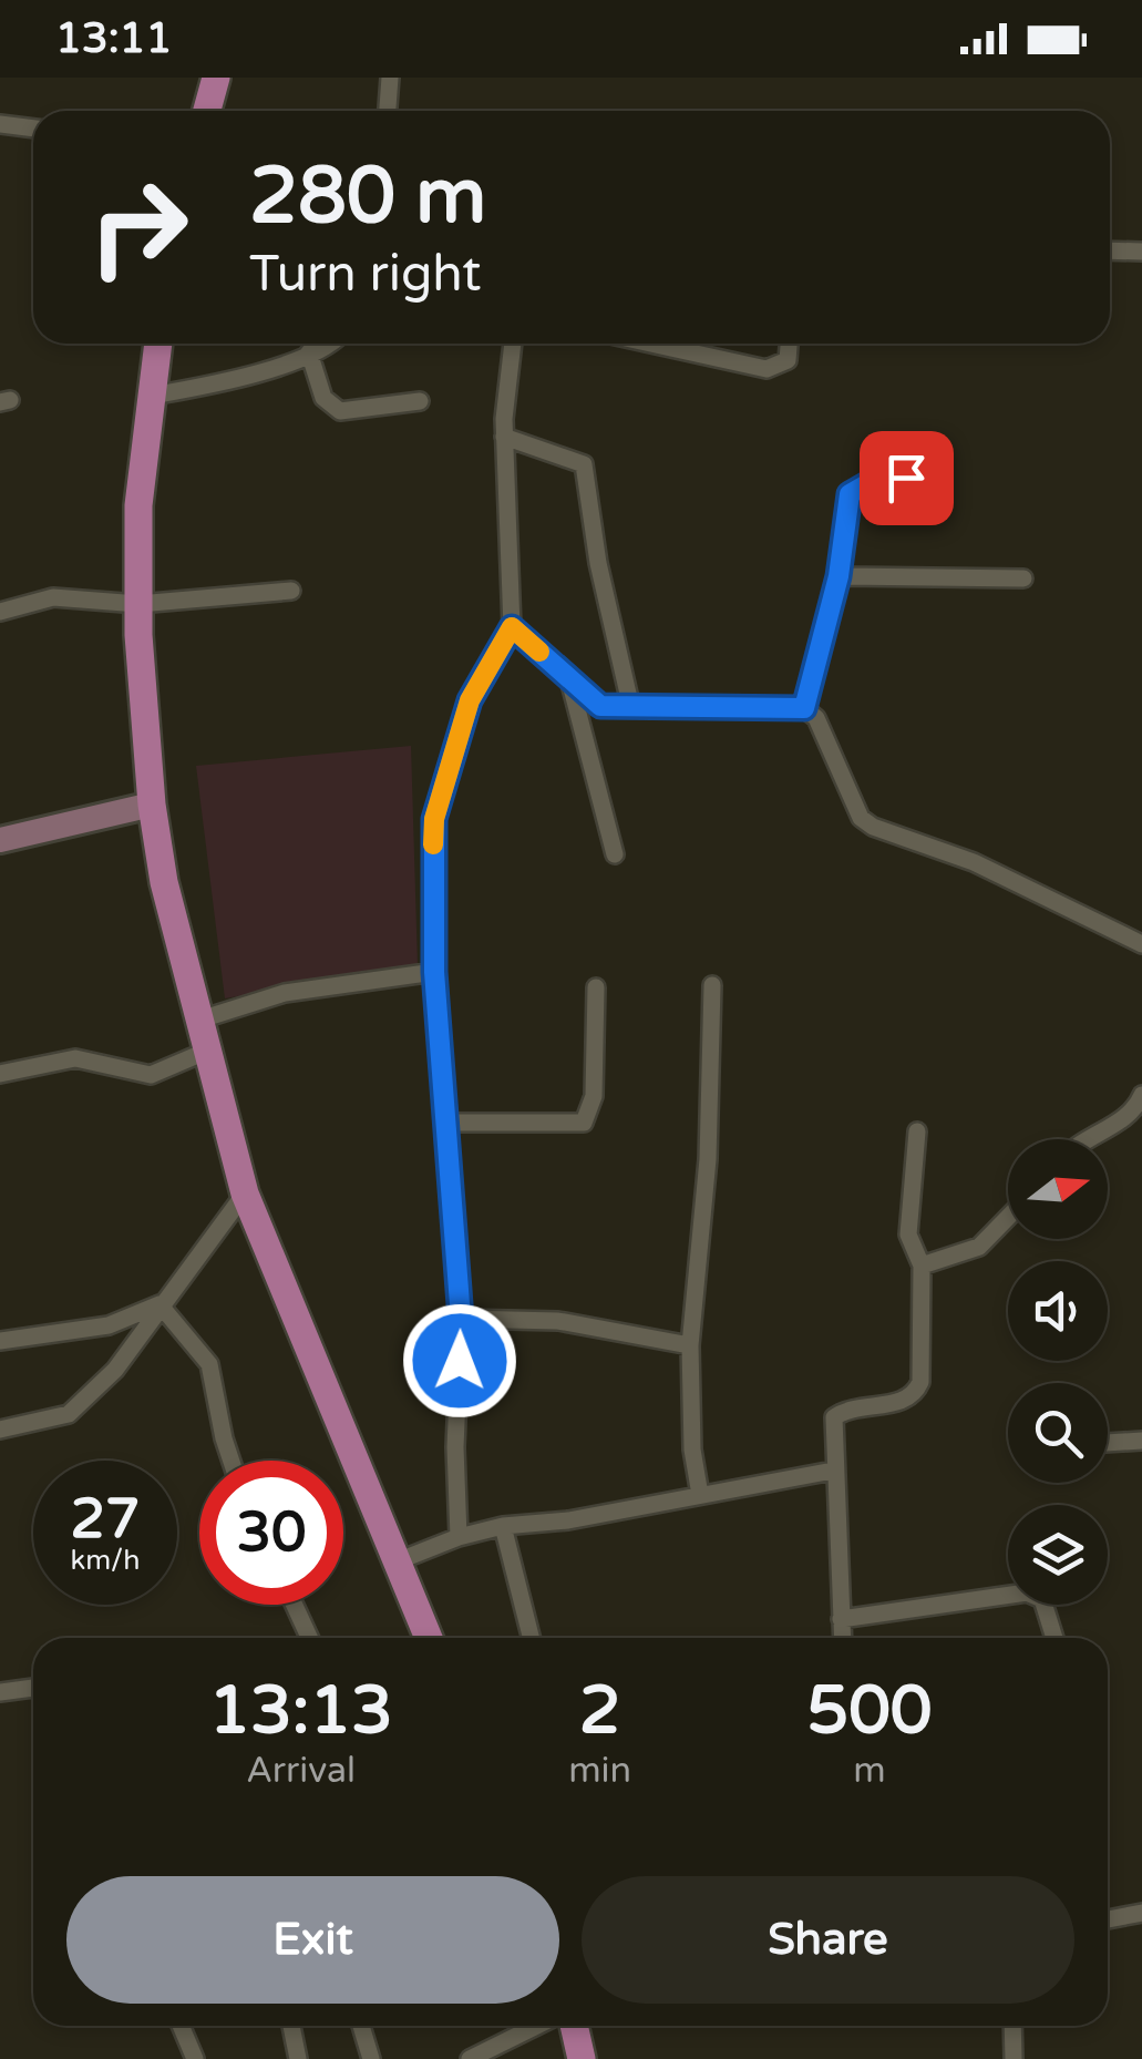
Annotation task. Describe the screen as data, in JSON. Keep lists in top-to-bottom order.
{
  "north": "right",
  "page": {
    "status": "13:11",
    "turn": ["280 m", "Turn right"],
    "speed": "27 km/h",
    "limit": "30",
    "eta": [
      "13:13",
      "Arrival",
      "2",
      "min",
      "500",
      "m"
    ],
    "buttons": ["Exit", "Share"]
  }
}
